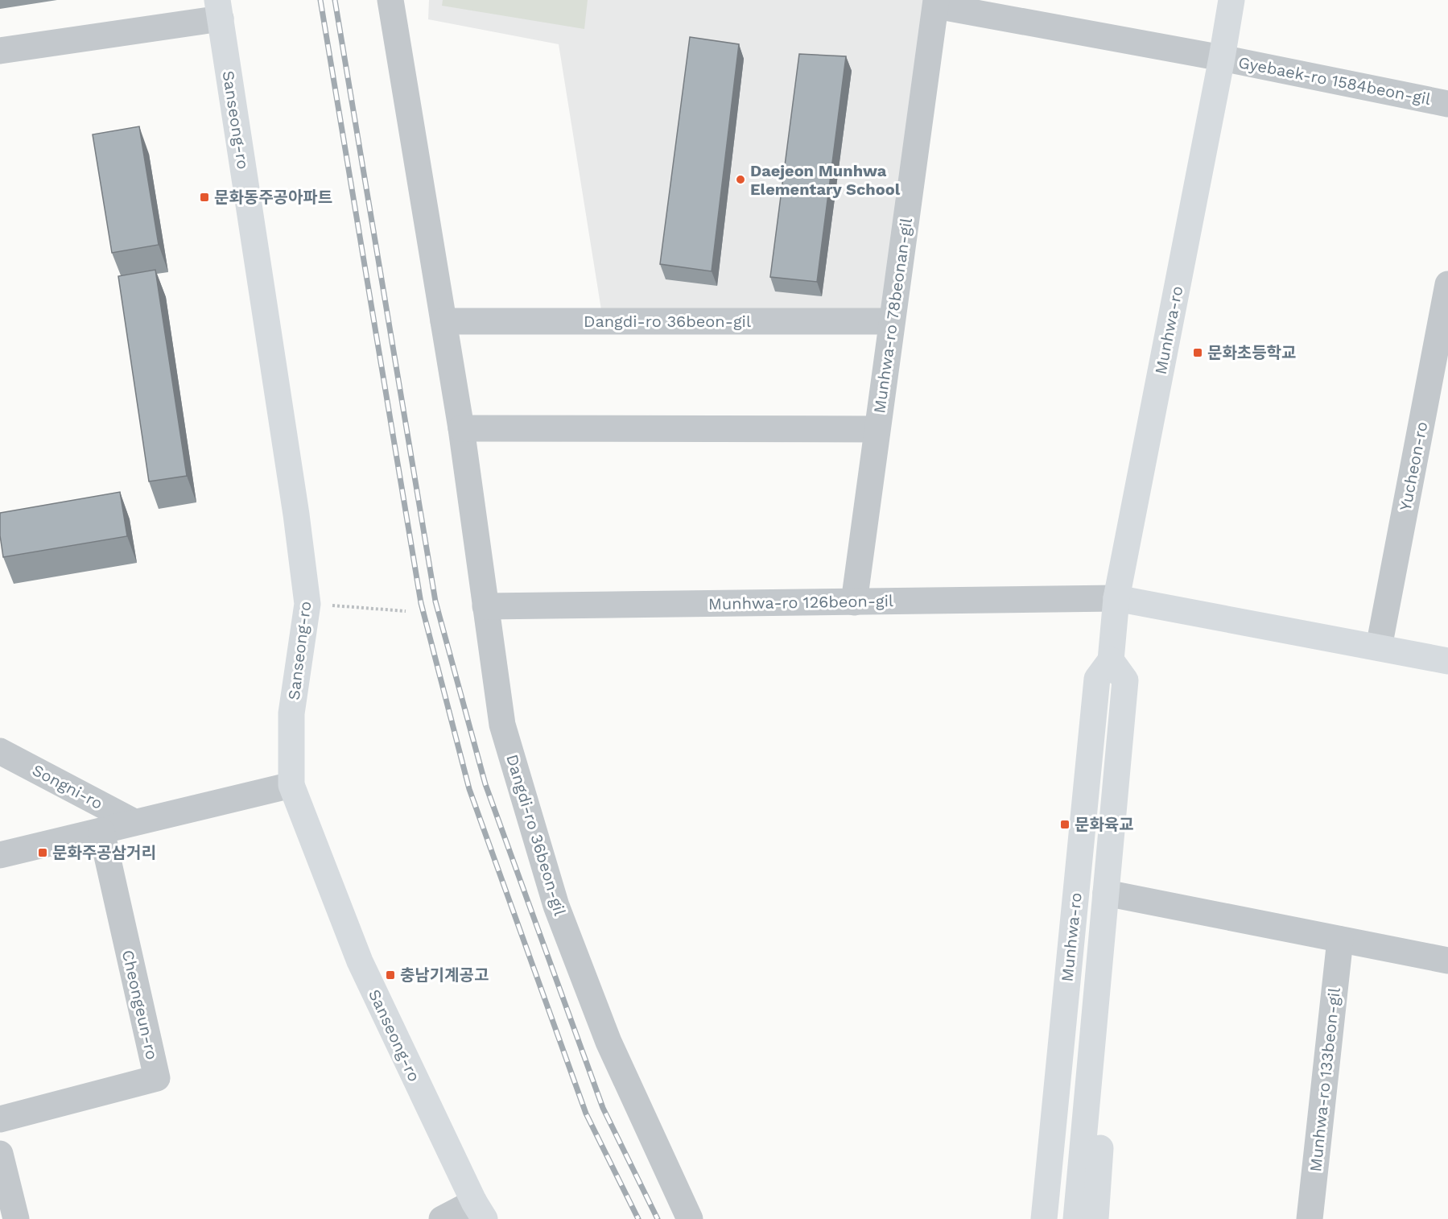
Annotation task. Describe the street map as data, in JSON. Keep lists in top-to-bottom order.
{
  "streets": {
    "main road": ["Sanseong-ro", "Munhwa-ro"],
    "street": [
      "Gyebaek-ro 1584beon-gil",
      "Munhwa-ro 78beonan-gil",
      "Dangdi-ro 36beon-gil",
      "Yucheon-ro",
      "Munhwa-ro 126beon-gil",
      "Songni-ro",
      "Cheongeun-ro",
      "Munhwa-ro 133beon-gil"
    ]
  },
  "crossings": [
    ["Gyebaek-ro 1584beon-gil", "Munhwa-ro 78beonan-gil"],
    ["Gyebaek-ro 1584beon-gil", "Munhwa-ro"],
    ["Munhwa-ro 78beonan-gil", "Dangdi-ro 36beon-gil"],
    ["Munhwa-ro 78beonan-gil", "Munhwa-ro 126beon-gil"],
    ["Dangdi-ro 36beon-gil", "Munhwa-ro 126beon-gil"],
    ["Munhwa-ro", "Munhwa-ro 126beon-gil"]
  ],
  "places": {
    "other": ["Daejeon Munhwa Elementary School"],
    "transit": [
      "문화동주공아파트",
      "문화초등학교",
      "문화육교",
      "문화주공삼거리",
      "충남기계공고"
    ]
  }
}
